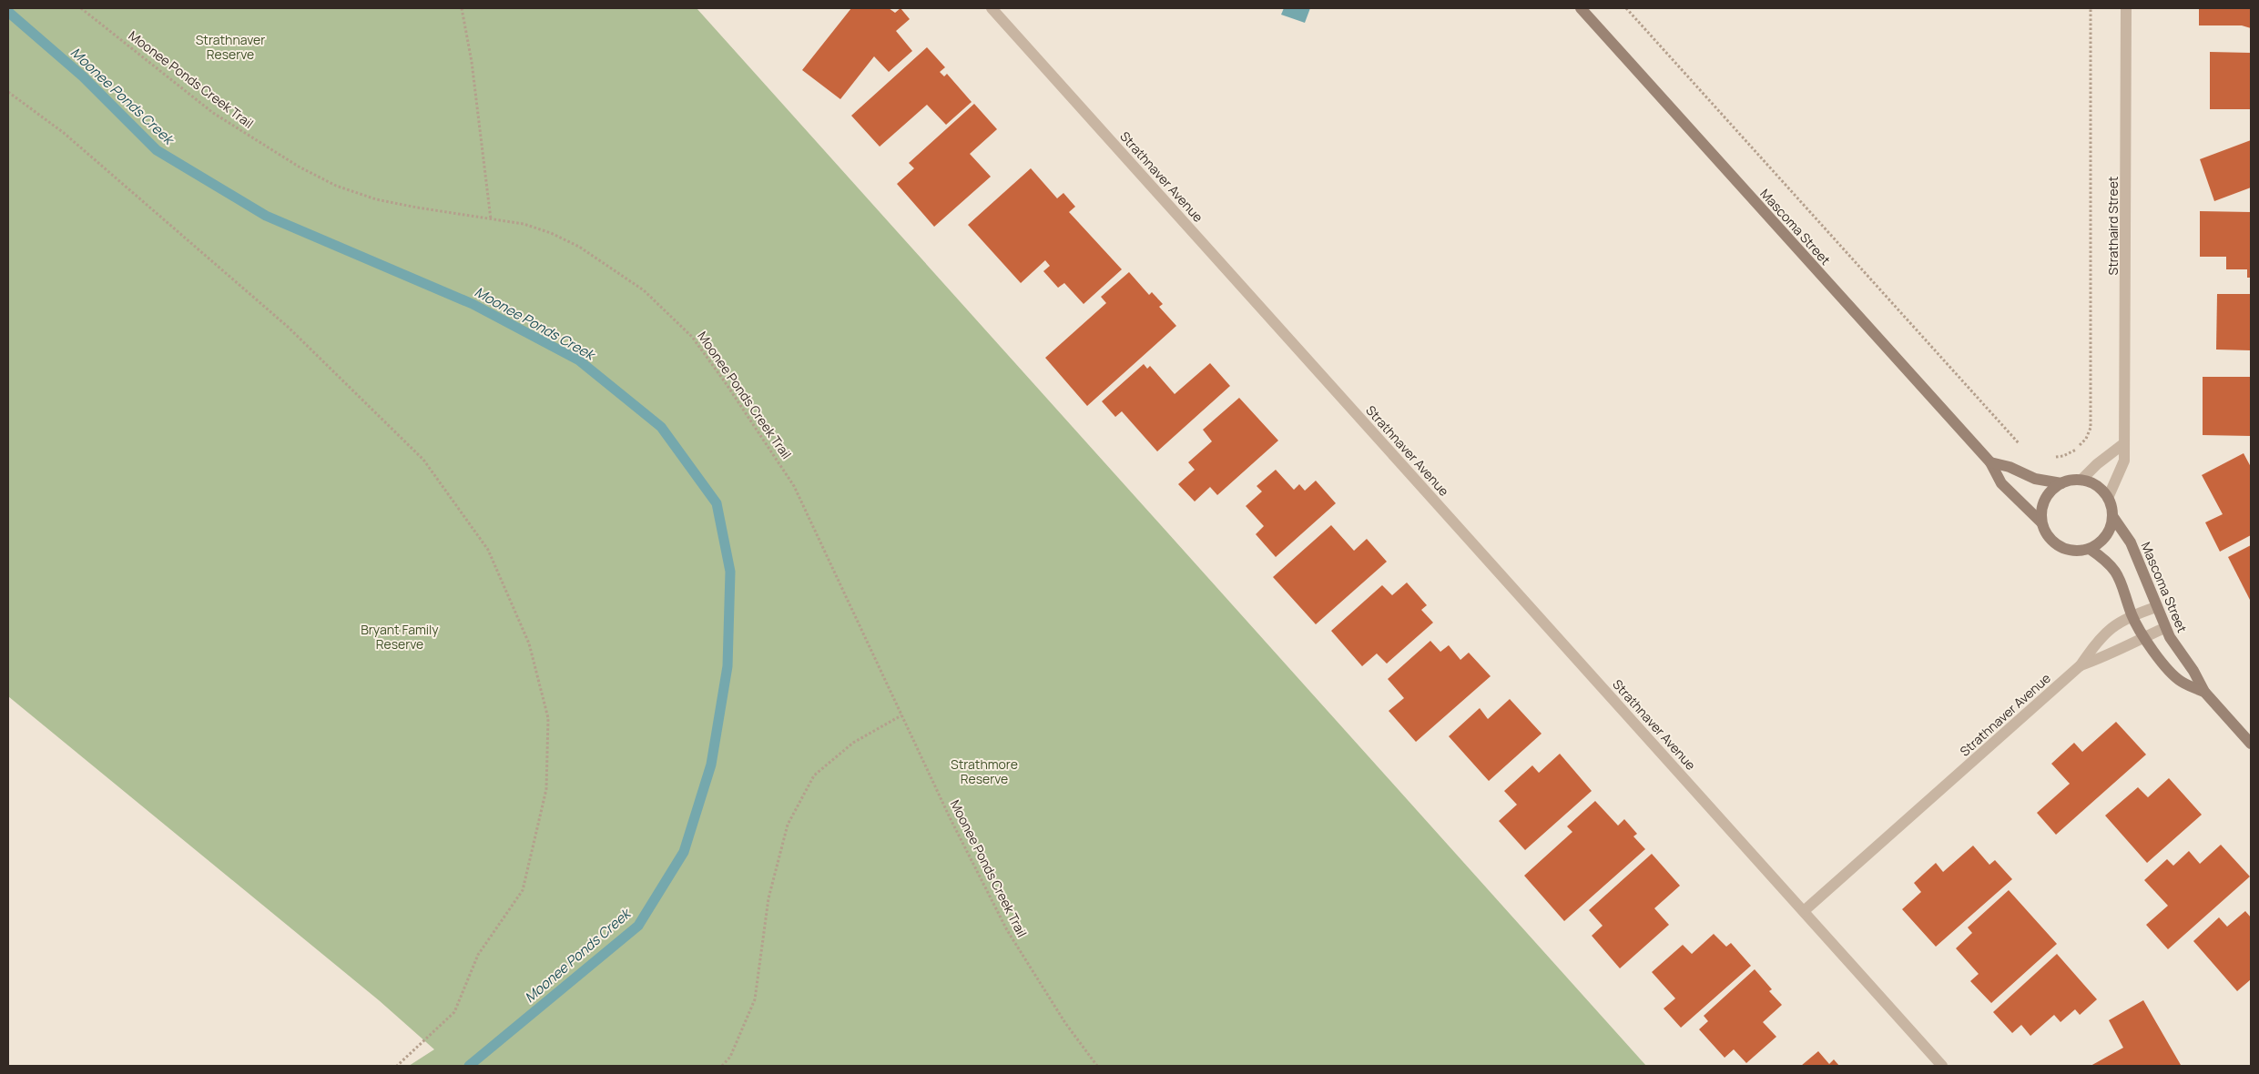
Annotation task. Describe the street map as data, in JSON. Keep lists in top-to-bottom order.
{
  "streets": {
    "main road": ["Mascoma Street"],
    "street": ["Strathnaver Avenue", "Strathaird Street"],
    "path": ["Moonee Ponds Creek Trail"]
  },
  "crossings": [
    ["Strathnaver Avenue", "Mascoma Street"],
    ["Strathaird Street", "Mascoma Street"]
  ],
  "water": ["Moonee Ponds Creek"],
  "parks": ["Strathnaver Reserve", "Bryant Family Reserve", "Strathmore Reserve"]
}
